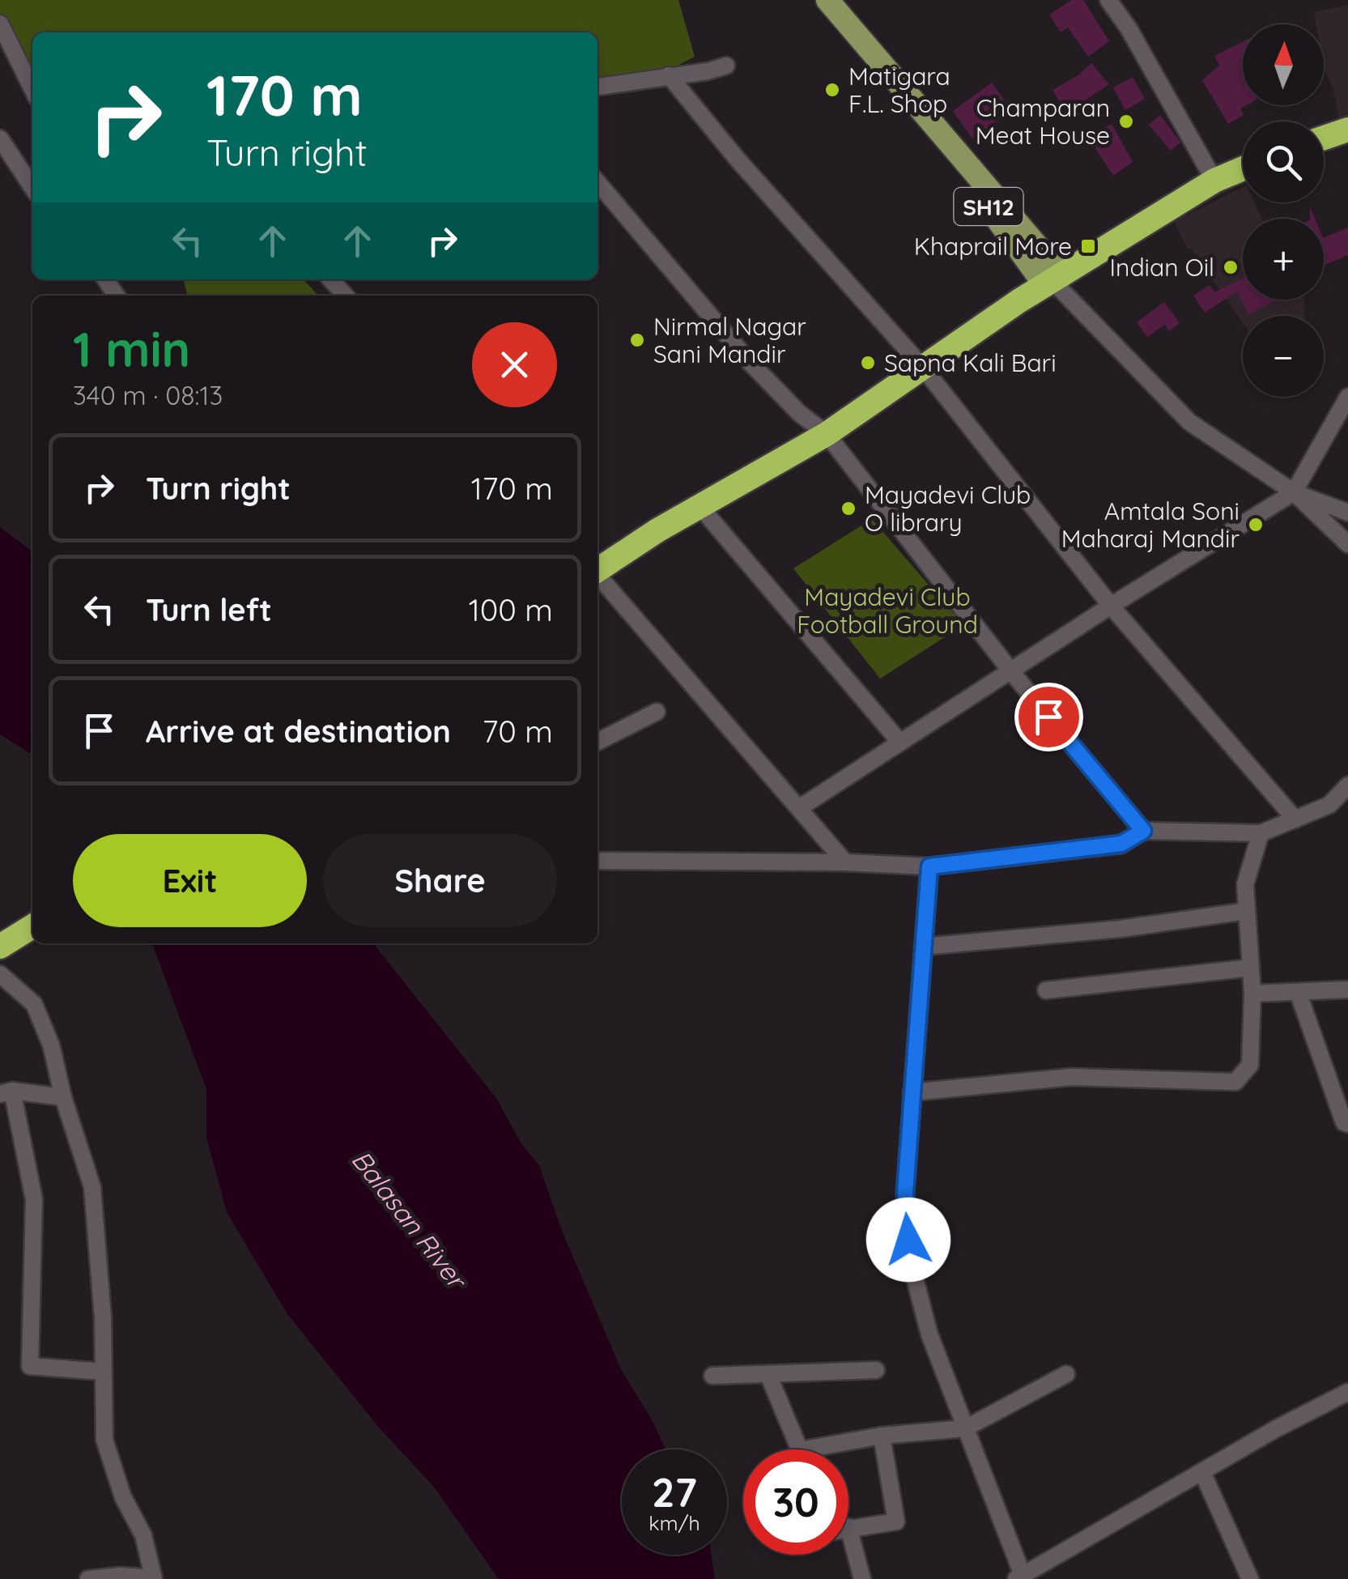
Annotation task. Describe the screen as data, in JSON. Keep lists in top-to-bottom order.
{
  "streets": {
    "main road": ["SH12"]
  },
  "water": ["Balasan River"],
  "parks": ["Mayadevi Club Football Ground"],
  "places": {
    "other": [
      "Matigara F.L. Shop",
      "Champaran Meat House",
      "Indian Oil",
      "Nirmal Nagar Sani Mandir",
      "Sapna Kali Bari",
      "Mayadevi Club O library",
      "Amtala Soni Maharaj Mandir"
    ],
    "transit": ["Khaprail More"]
  },
  "north": "top",
  "page": {
    "map_buttons": ["+", "−"],
    "turn": ["170 m", "Turn right"],
    "heading": ["1 min", "340 m · 08:13"],
    "list": [
      {
        "name": "Turn right",
        "value": "170 m"
      },
      {
        "name": "Turn left",
        "value": "100 m"
      },
      {
        "name": "Arrive at destination",
        "value": "70 m"
      }
    ],
    "buttons": ["Exit", "Share"],
    "speed": "27 km/h",
    "limit": "30"
  }
}
